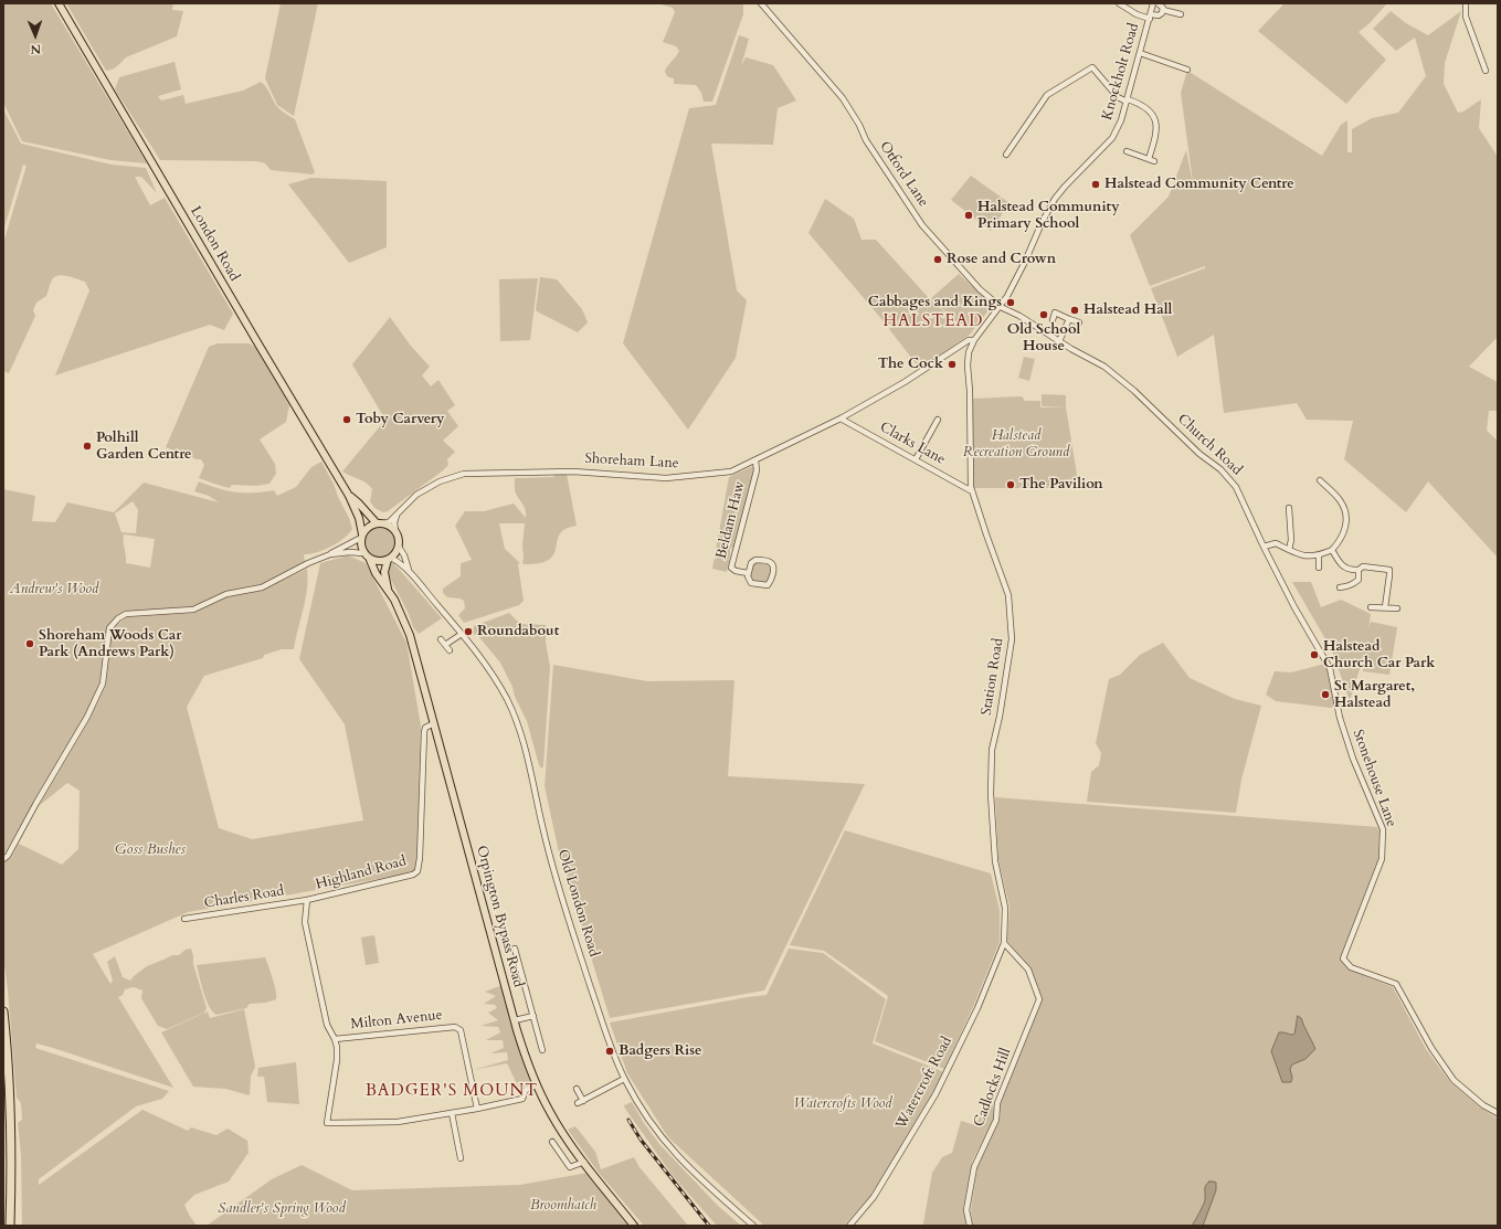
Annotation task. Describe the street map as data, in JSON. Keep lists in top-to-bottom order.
{
  "streets": {
    "main road": ["London Road", "Orpington Bypass Road"],
    "street": [
      "Knockholt Road",
      "Otford Lane",
      "Clarks Lane",
      "Church Road",
      "Shoreham Lane",
      "Beldam Haw",
      "Station Road",
      "Stonehouse Lane",
      "Highland Road",
      "Charles Road",
      "Old London Road",
      "Milton Avenue",
      "Watercroft Road",
      "Cadlocks Hill"
    ]
  },
  "crossings": [
    ["Knockholt Road", "Otford Lane"],
    ["Knockholt Road", "Church Road"],
    ["Knockholt Road", "Shoreham Lane"],
    ["Knockholt Road", "Station Road"],
    ["Otford Lane", "Church Road"],
    ["London Road", "Shoreham Lane"],
    ["London Road", "Old London Road"],
    ["London Road", "Orpington Bypass Road"],
    ["Clarks Lane", "Shoreham Lane"],
    ["Clarks Lane", "Station Road"],
    ["Church Road", "Stonehouse Lane"],
    ["Shoreham Lane", "Beldam Haw"],
    ["Shoreham Lane", "Station Road"],
    ["Shoreham Lane", "Old London Road"],
    ["Shoreham Lane", "Orpington Bypass Road"],
    ["Station Road", "Watercroft Road"],
    ["Station Road", "Cadlocks Hill"],
    ["Highland Road", "Charles Road"],
    ["Highland Road", "Orpington Bypass Road"],
    ["Highland Road", "Milton Avenue"],
    ["Old London Road", "Orpington Bypass Road"],
    ["Watercroft Road", "Cadlocks Hill"]
  ],
  "districts": ["HALSTEAD", "BADGER'S MOUNT"],
  "parks": [
    "Halstead Recreation Ground",
    "Andrew's Wood",
    "Goss Bushes",
    "Watercrofts Wood",
    "Broomhatch",
    "Sandler's Spring Wood"
  ],
  "places": [
    "Halstead Community Centre",
    "Halstead Community Primary School",
    "Rose and Crown",
    "Cabbages and Kings",
    "Halstead Hall",
    "Old School House",
    "The Cock",
    "Toby Carvery",
    "Polhill Garden Centre",
    "The Pavilion",
    "Roundabout",
    "Shoreham Woods Car Park (Andrews Park)",
    "Halstead Church Car Park",
    "St Margaret, Halstead",
    "Badgers Rise"
  ],
  "north": "bottom"
}
